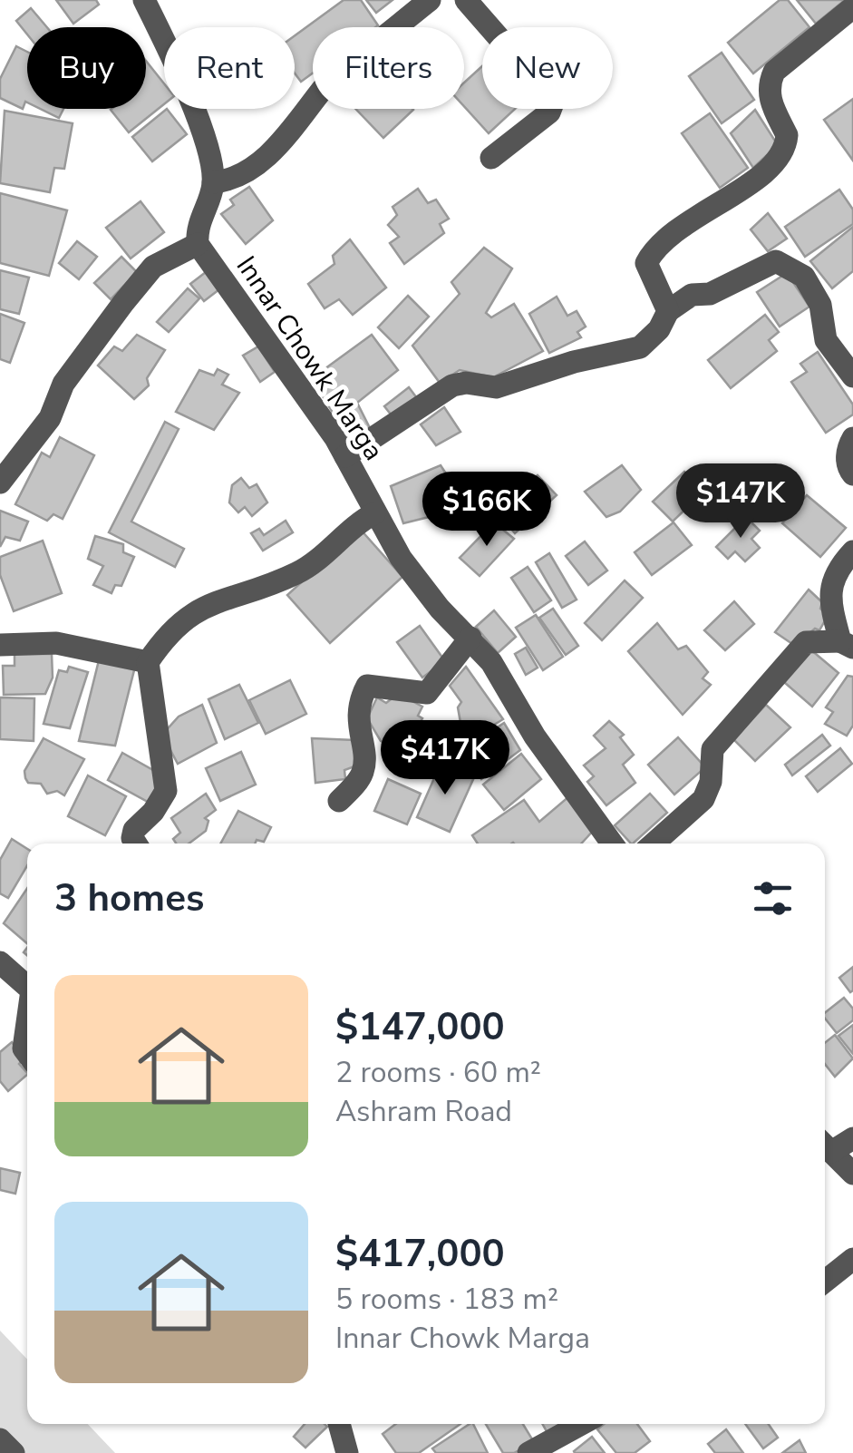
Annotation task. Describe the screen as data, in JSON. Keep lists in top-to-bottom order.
{
  "streets": {
    "street": ["Innar Chowk Marga"]
  },
  "page": {
    "chip": [
      "Buy",
      "Rent",
      "Filters",
      "New"
    ],
    "price": ["$147K", "$166K", "$417K"],
    "heading": "3 homes",
    "list": [
      {
        "name": "$147,000",
        "note": "2 rooms · 60 m² · Ashram Road"
      },
      {
        "name": "$417,000",
        "note": "5 rooms · 183 m² · Innar Chowk Marga"
      }
    ]
  }
}
